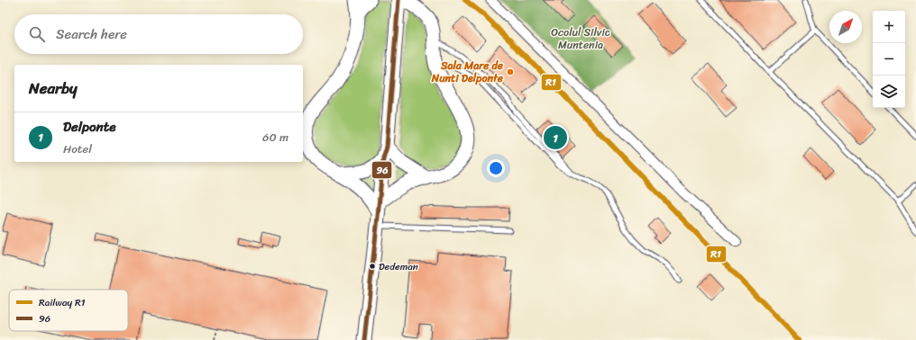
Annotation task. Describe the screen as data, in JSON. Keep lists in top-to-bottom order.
{
  "parks": ["Ocolul Silvic Muntenia"],
  "places": ["Sala Mare de Nunti Delponte", "Dedeman"],
  "lines": ["rail line R1", "transit line 96"],
  "legend": ["Railway R1", "96"],
  "north": "top right",
  "page": {
    "map_buttons": ["+", "−"],
    "search": "Search here",
    "heading": "Nearby",
    "list": [
      {
        "mark": "1",
        "name": "Delponte",
        "note": "Hotel",
        "value": "60 m"
      }
    ],
    "pins": "1"
  }
}
